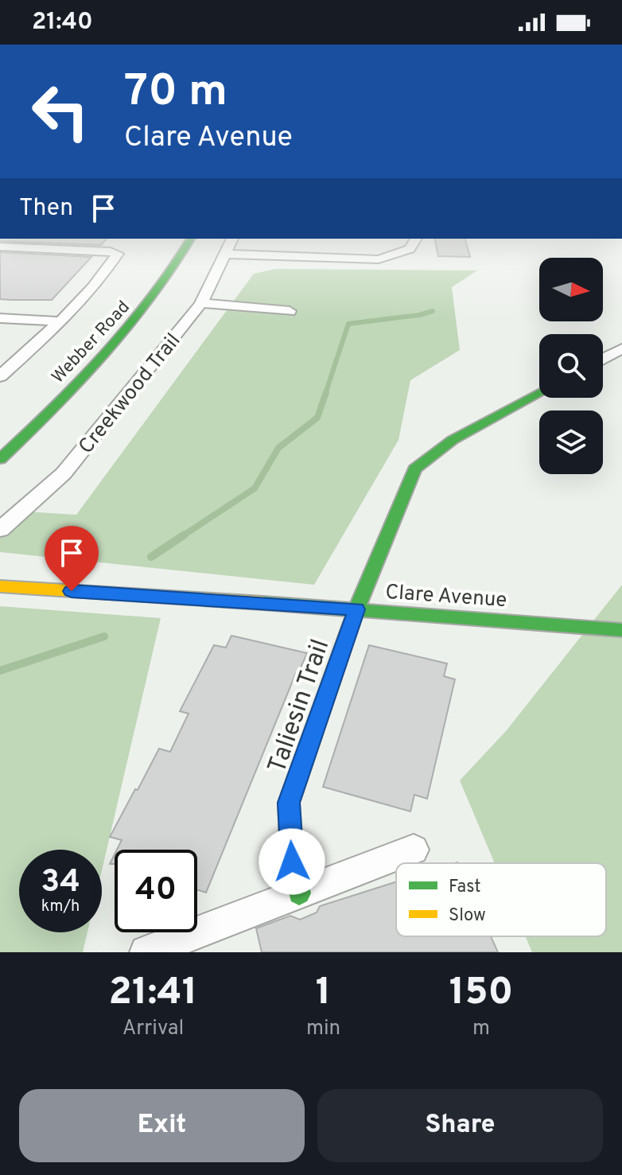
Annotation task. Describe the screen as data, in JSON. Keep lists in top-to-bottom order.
{
  "streets": {
    "street": [
      "Webber Road",
      "Creekwood Trail",
      "Clare Avenue",
      "Taliesin Trail"
    ]
  },
  "crossings": [
    ["Clare Avenue", "Taliesin Trail"]
  ],
  "legend": ["Fast", "Slow"],
  "north": "right",
  "page": {
    "status": "21:40",
    "turn": ["70 m", "Clare Avenue"],
    "then": "Then",
    "speed": "34 km/h",
    "limit": "40",
    "eta": [
      "21:41",
      "Arrival",
      "1",
      "min",
      "150",
      "m"
    ],
    "buttons": ["Exit", "Share"]
  }
}
